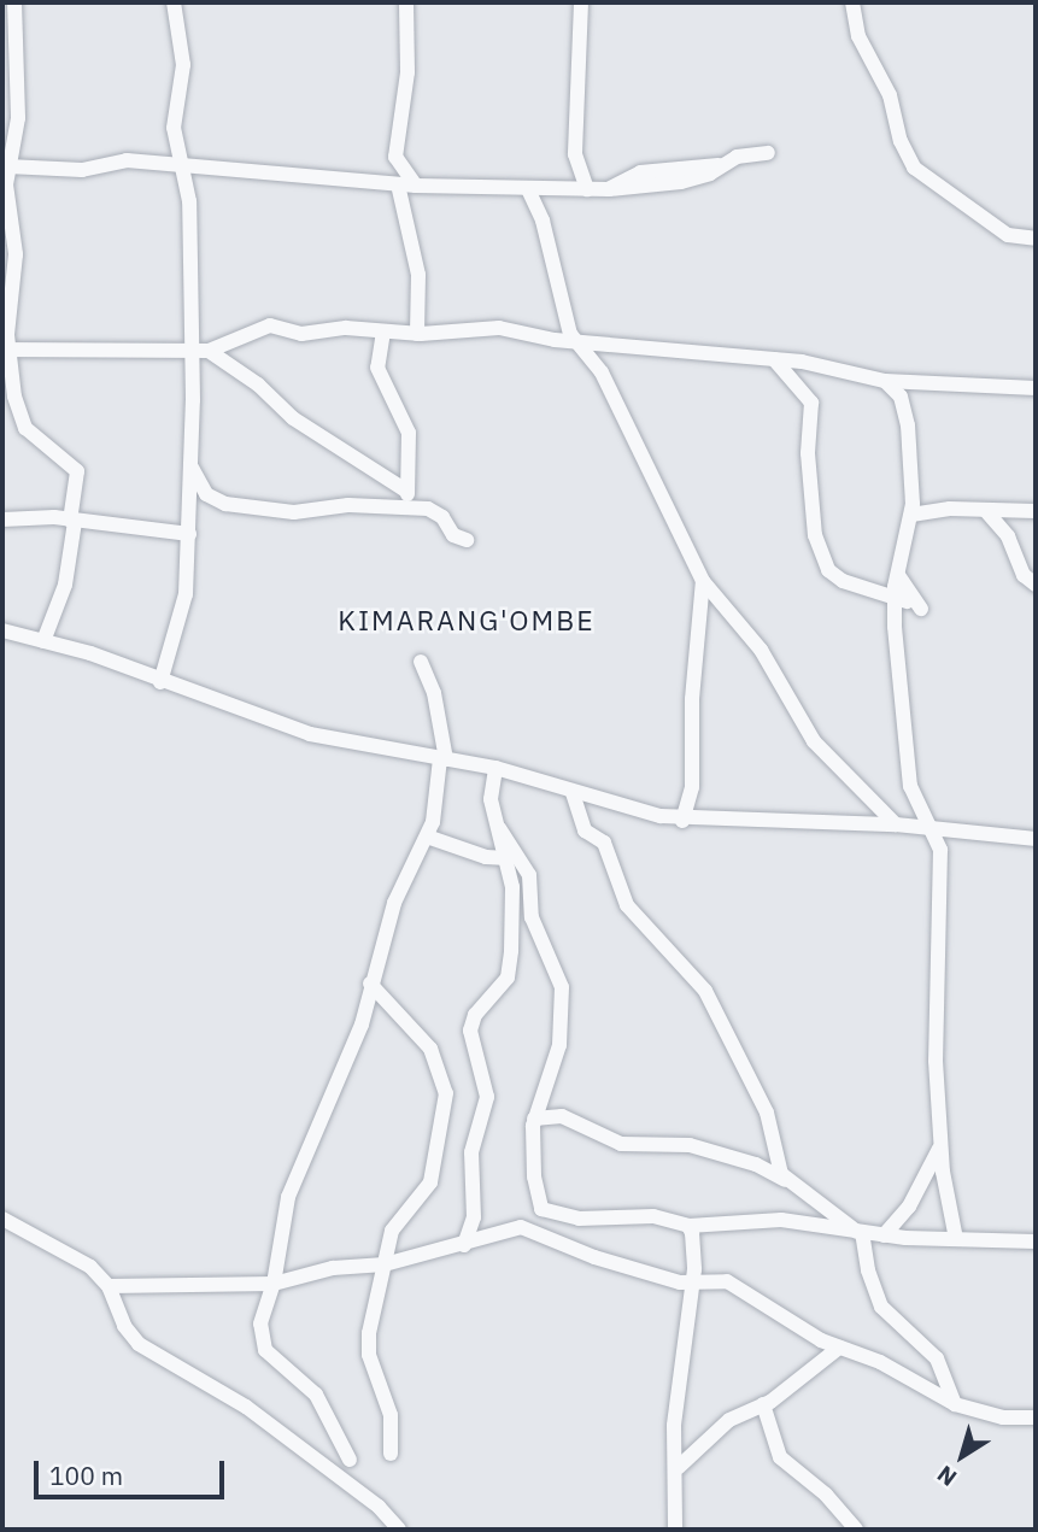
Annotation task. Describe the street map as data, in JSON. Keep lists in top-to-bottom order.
{
  "districts": ["KIMARANG'OMBE"],
  "scale_bar": "100 m",
  "north": "bottom left"
}
